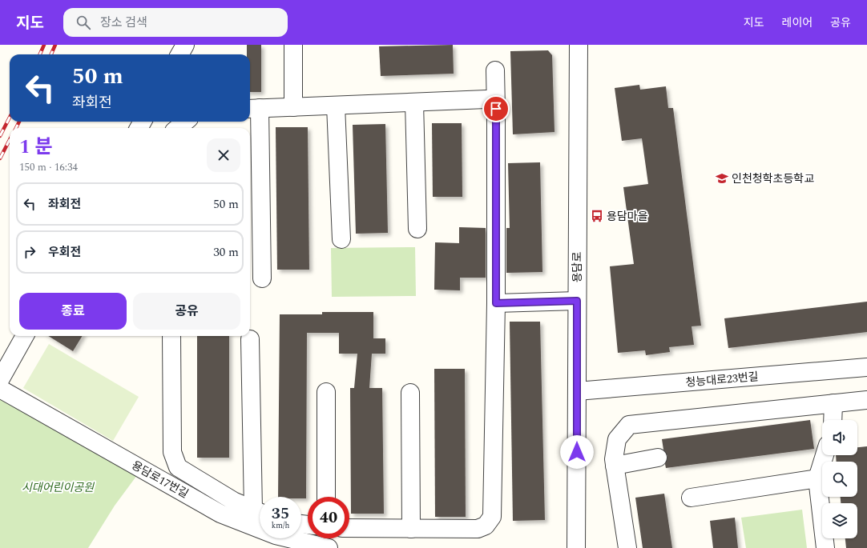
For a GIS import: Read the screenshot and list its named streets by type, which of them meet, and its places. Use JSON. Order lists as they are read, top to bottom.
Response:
{
  "streets": {
    "street": ["용담로", "청능대로23번길", "용담로17번길"]
  },
  "crossings": [
    ["용담로", "청능대로23번길"]
  ],
  "parks": ["시대어린이공원"],
  "places": {
    "school or university": ["인천청학초등학교"],
    "bus stop": ["용담마을"]
  },
  "page": {
    "header": "지도",
    "search": "장소 검색",
    "nav": ["지도", "레이어", "공유"],
    "turn": ["50 m", "좌회전"],
    "heading": ["1 분", "150 m · 16:34"],
    "list": [
      {
        "name": "좌회전",
        "value": "50 m"
      },
      {
        "name": "우회전",
        "value": "30 m"
      }
    ],
    "buttons": ["종료", "공유"],
    "speed": "35 km/h",
    "limit": "40"
  }
}
